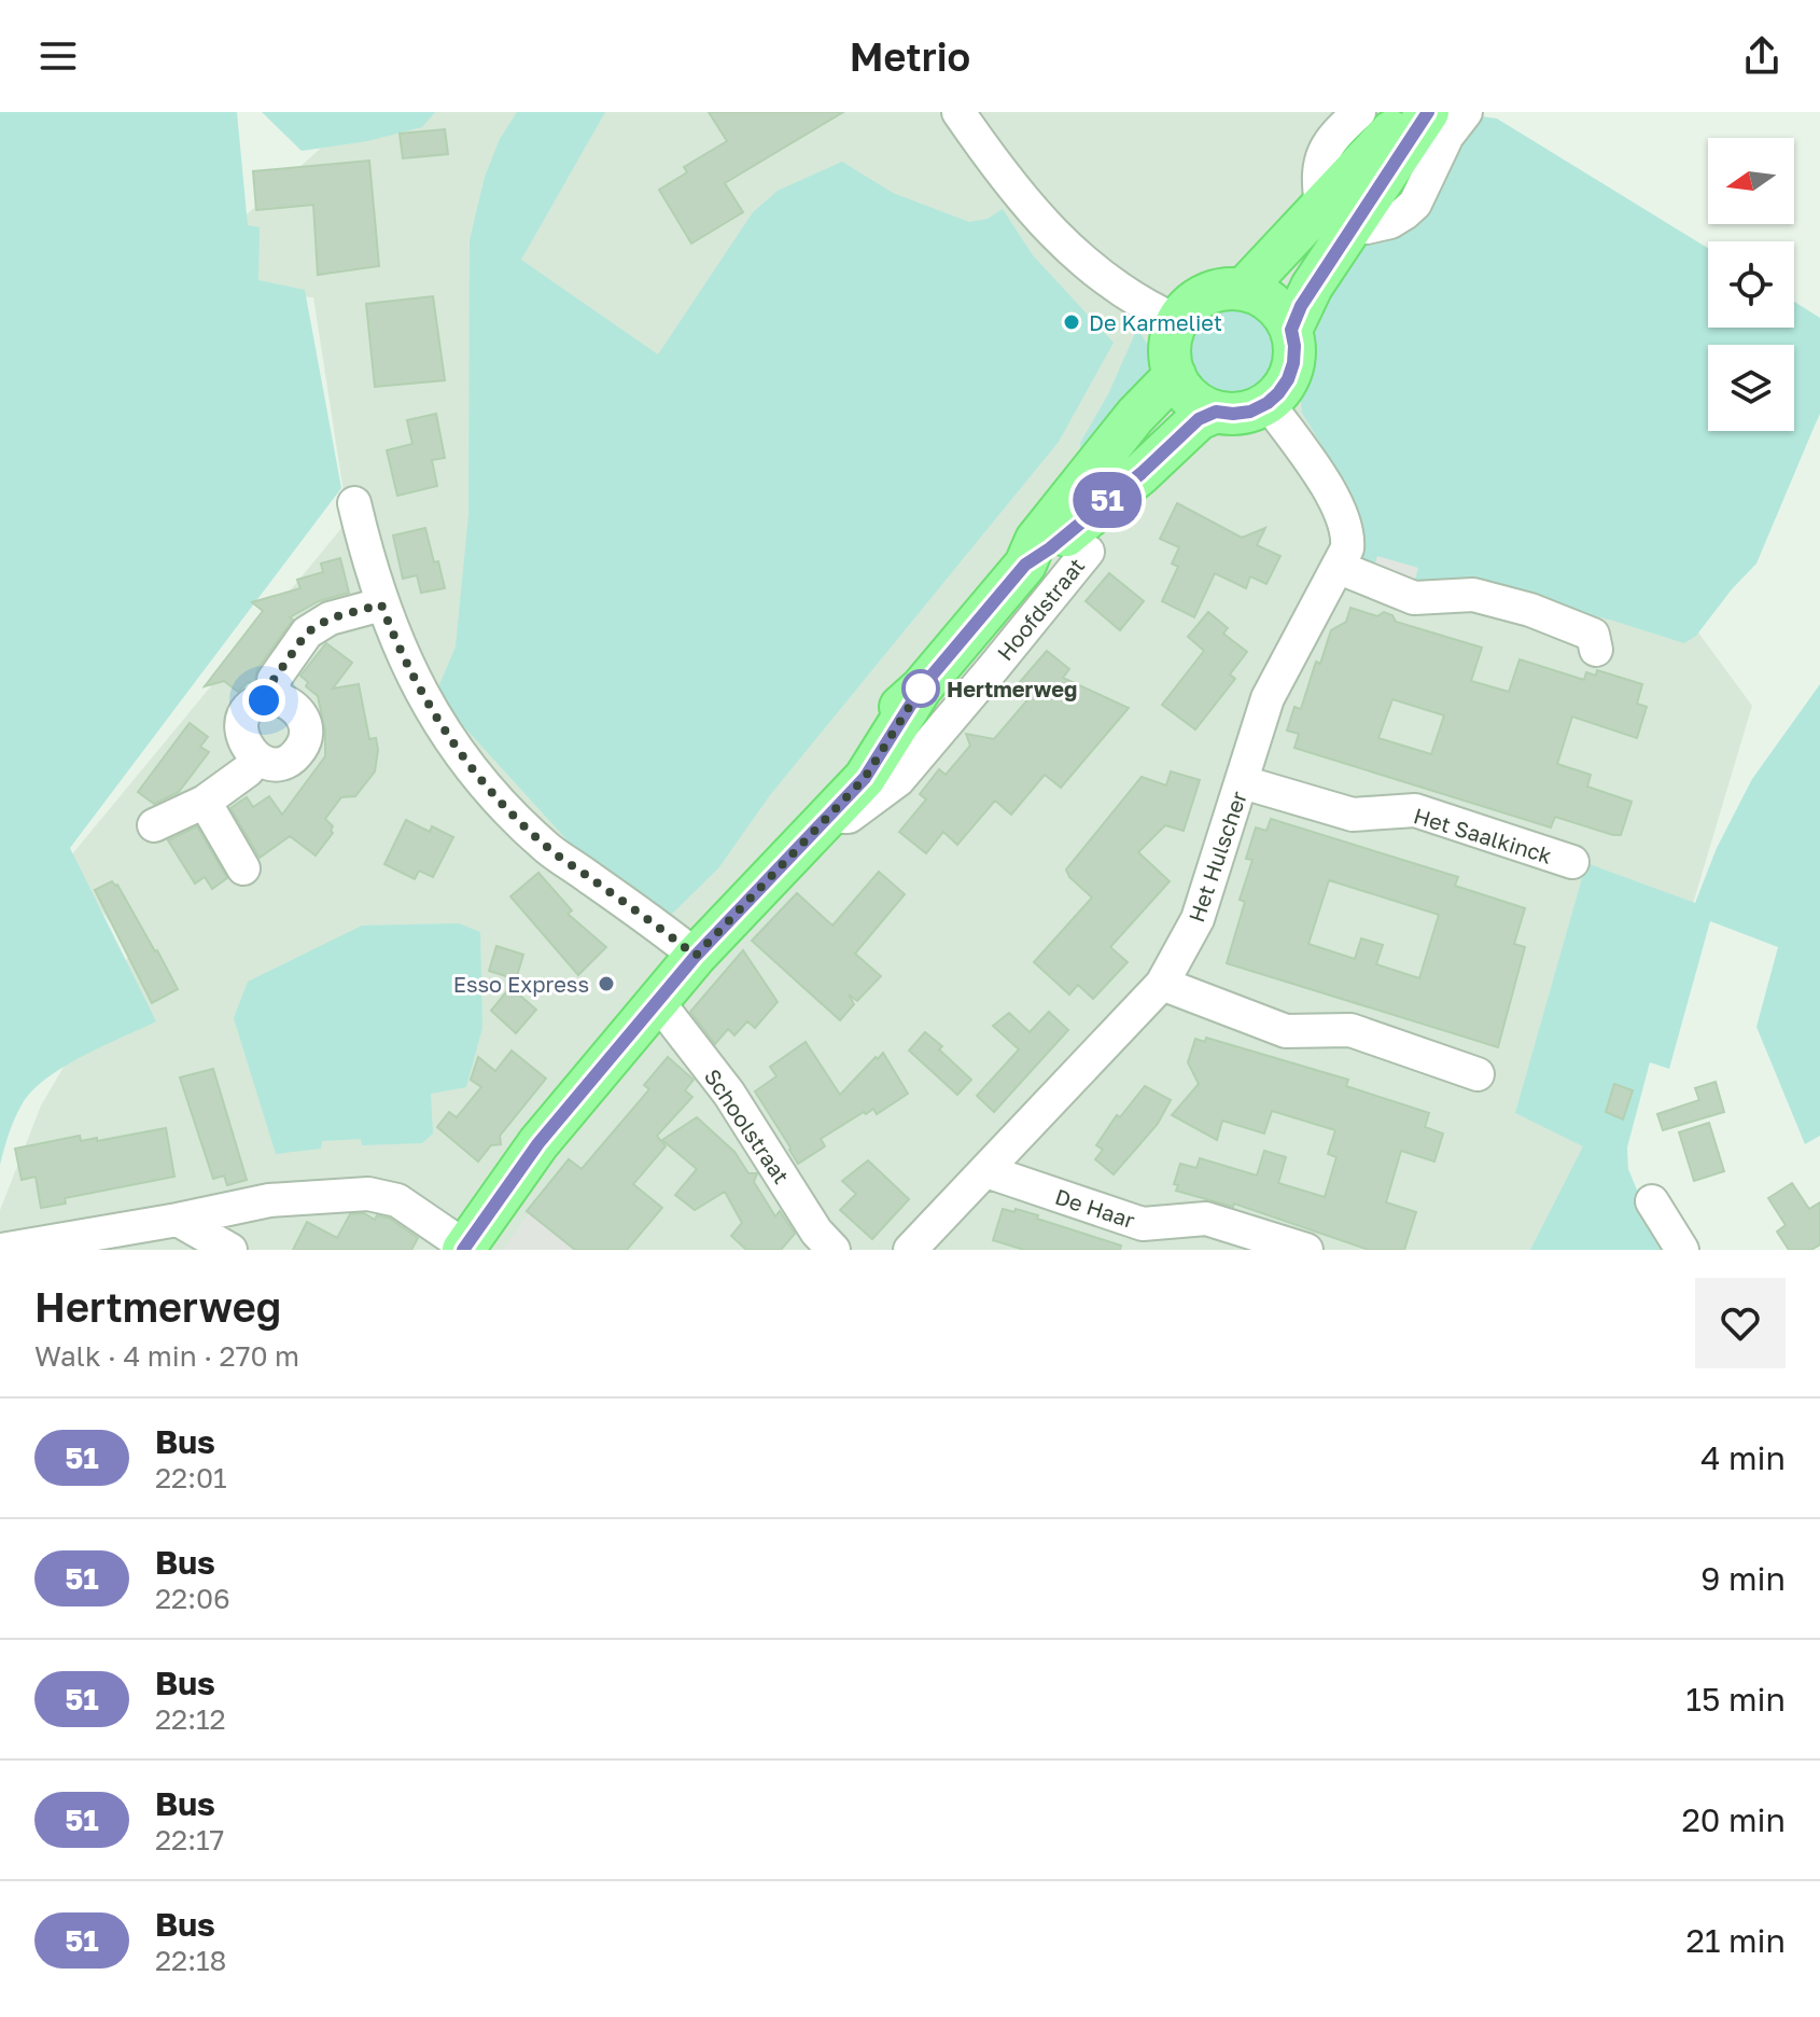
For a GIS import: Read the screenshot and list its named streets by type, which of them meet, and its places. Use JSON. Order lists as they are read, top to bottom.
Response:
{
  "streets": {
    "main road": ["Hoofdstraat"],
    "street": [
      "Het Saalkinck",
      "Het Hulscher",
      "Schoolstraat",
      "De Haar"
    ]
  },
  "crossings": [
    ["Hoofdstraat", "Het Hulscher"],
    ["Hoofdstraat", "Schoolstraat"],
    ["Het Saalkinck", "Het Hulscher"],
    ["Het Hulscher", "De Haar"]
  ],
  "places": ["De Karmeliet", "Hertmerweg", "Esso Express"],
  "lines": ["bus line 51"],
  "north": "left",
  "page": {
    "header": "Metrio",
    "on_map": "51",
    "heading": ["Hertmerweg", "Walk · 4 min · 270 m"],
    "list": [
      {
        "mark": "51",
        "name": "Bus",
        "note": "22:01",
        "value": "4 min"
      },
      {
        "mark": "51",
        "name": "Bus",
        "note": "22:06",
        "value": "9 min"
      },
      {
        "mark": "51",
        "name": "Bus",
        "note": "22:12",
        "value": "15 min"
      },
      {
        "mark": "51",
        "name": "Bus",
        "note": "22:17",
        "value": "20 min"
      },
      {
        "mark": "51",
        "name": "Bus",
        "note": "22:18",
        "value": "21 min"
      }
    ]
  }
}
